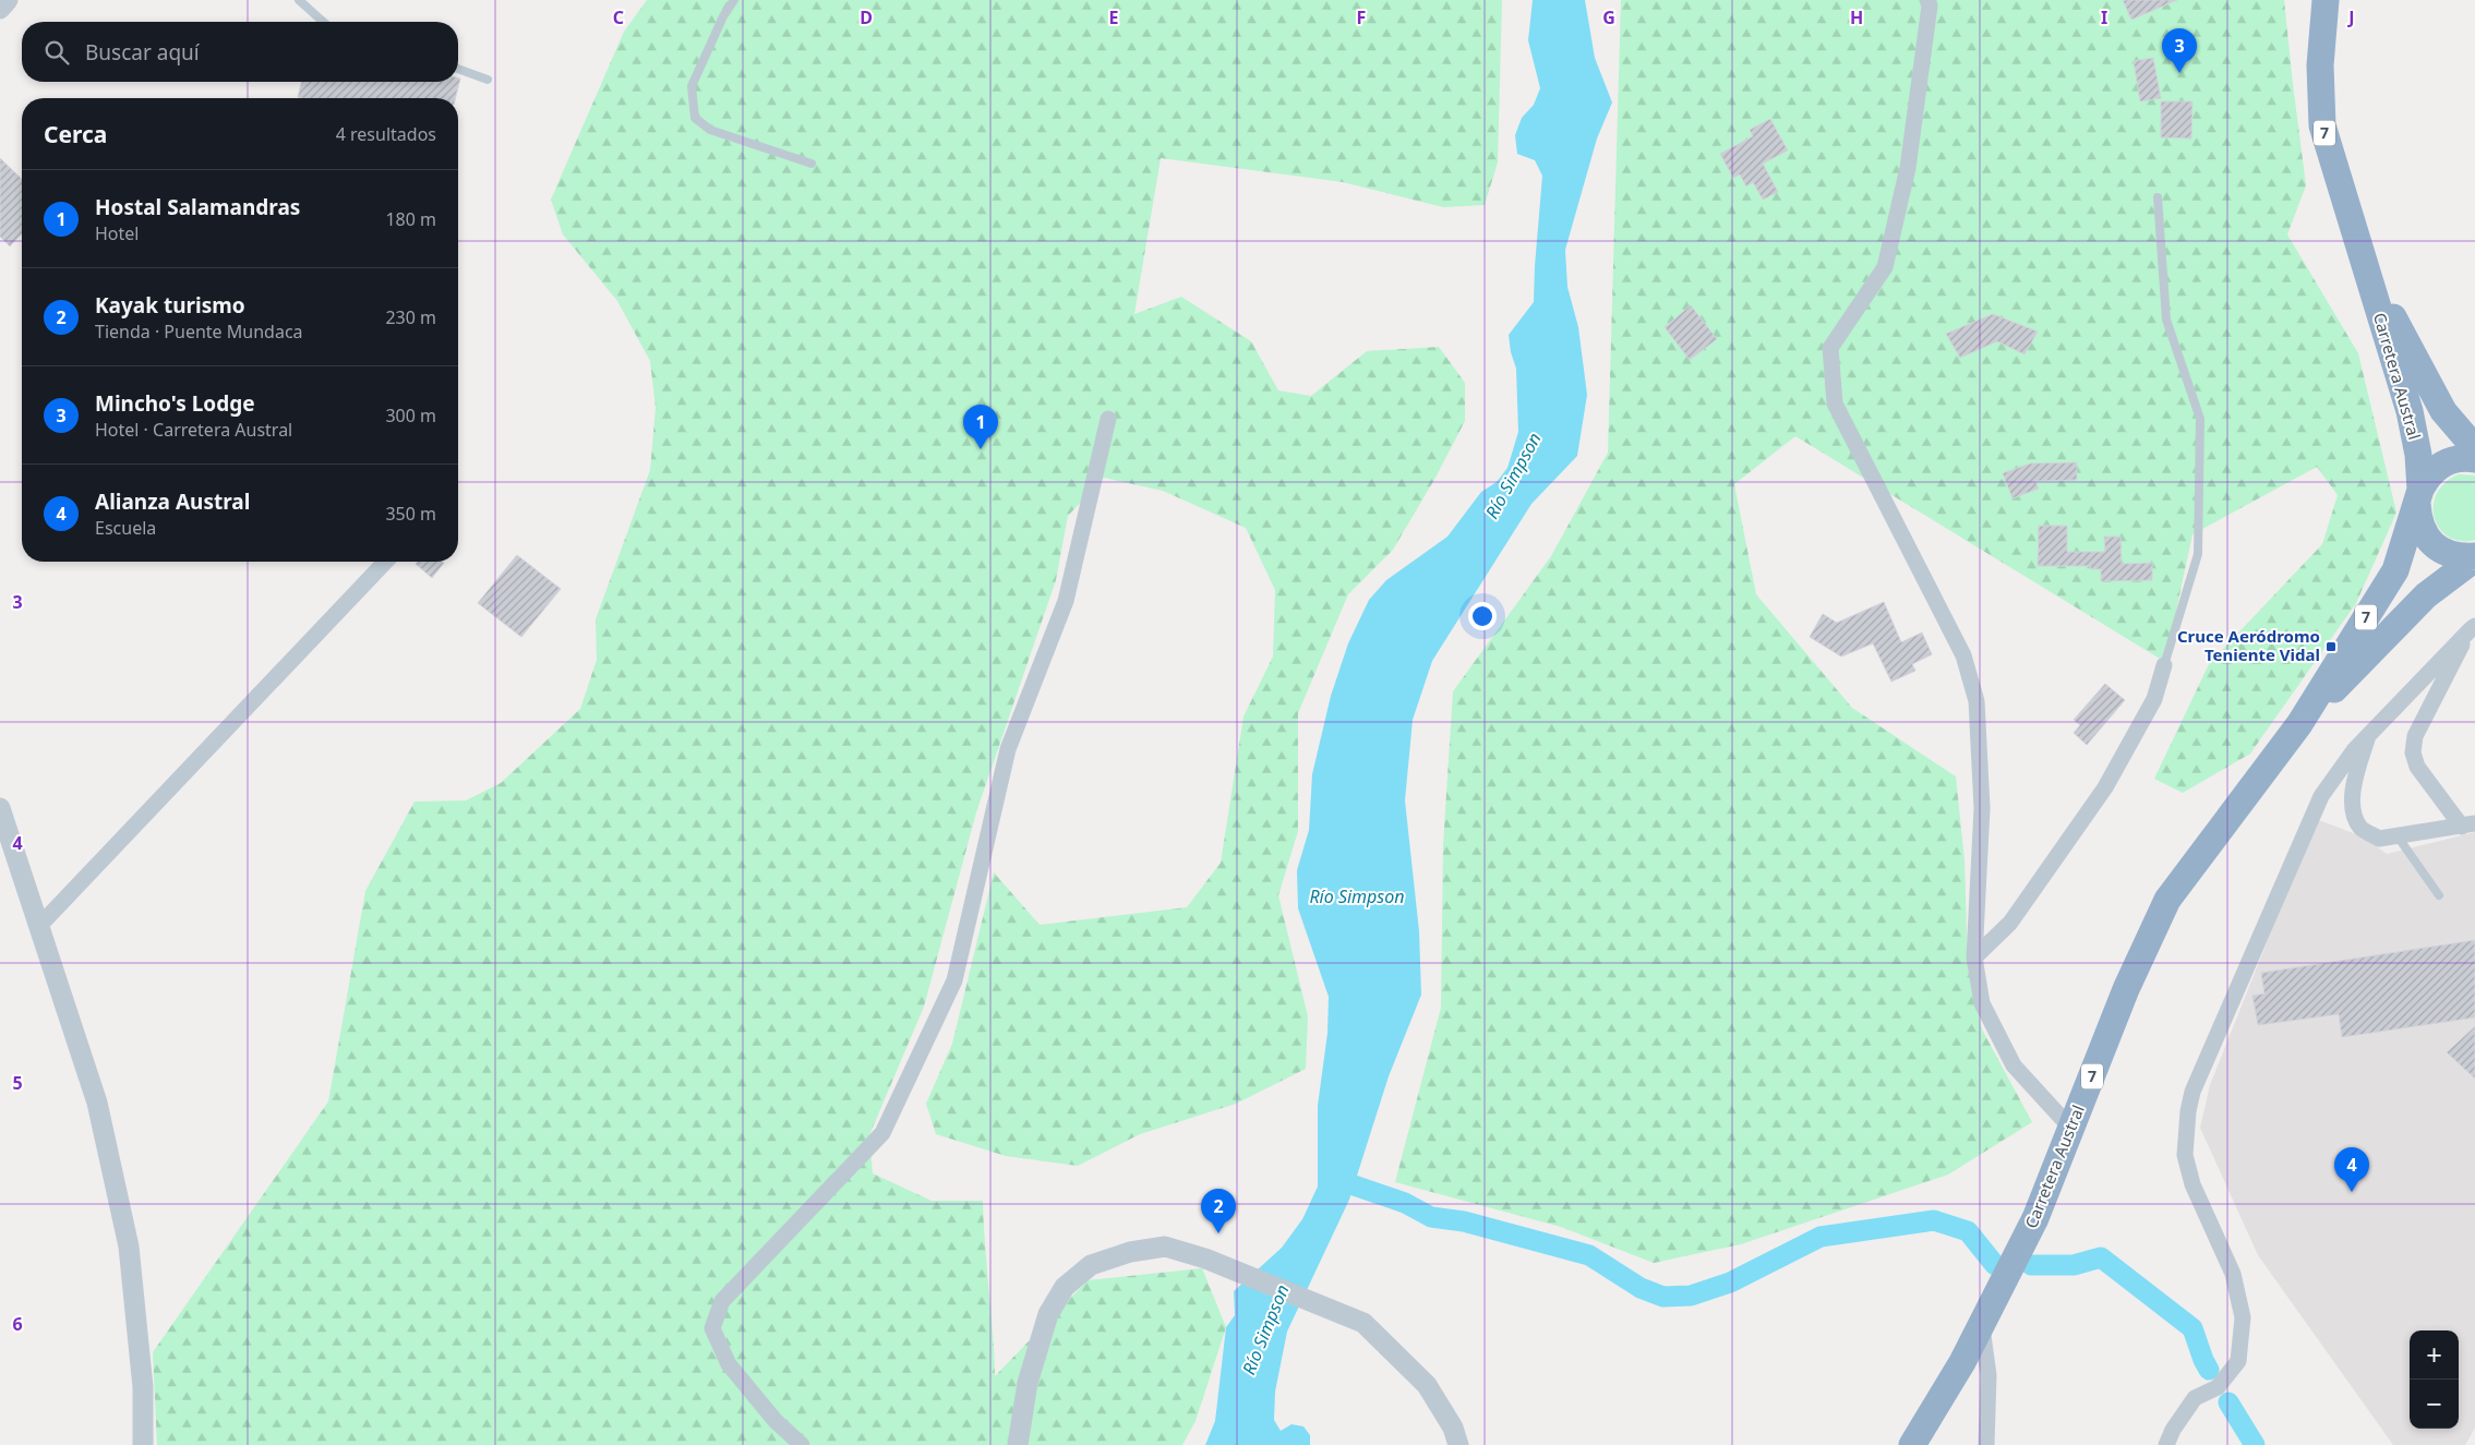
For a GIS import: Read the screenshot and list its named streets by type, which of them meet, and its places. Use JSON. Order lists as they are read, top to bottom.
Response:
{
  "streets": {
    "highway": ["7", "Carretera Austral"]
  },
  "water": ["Río Simpson"],
  "places": {
    "transit": ["Cruce Aeródromo Teniente Vidal"]
  },
  "page": {
    "search": "Buscar aquí",
    "pins": [
      "3",
      "1",
      "4",
      "2"
    ],
    "heading": ["Cerca", "4 resultados"],
    "list": [
      {
        "mark": "1",
        "name": "Hostal Salamandras",
        "note": "Hotel",
        "value": "180 m"
      },
      {
        "mark": "2",
        "name": "Kayak turismo",
        "note": "Tienda · Puente Mundaca",
        "value": "230 m"
      },
      {
        "mark": "3",
        "name": "Mincho's Lodge",
        "note": "Hotel · Carretera Austral",
        "value": "300 m"
      },
      {
        "mark": "4",
        "name": "Alianza Austral",
        "note": "Escuela",
        "value": "350 m"
      }
    ],
    "map_buttons": ["+", "−"]
  },
  "grid": {
    "columns": [
      "C",
      "D",
      "E",
      "F",
      "G",
      "H",
      "I",
      "J"
    ],
    "rows": [
      "3",
      "4",
      "5",
      "6"
    ]
  }
}
